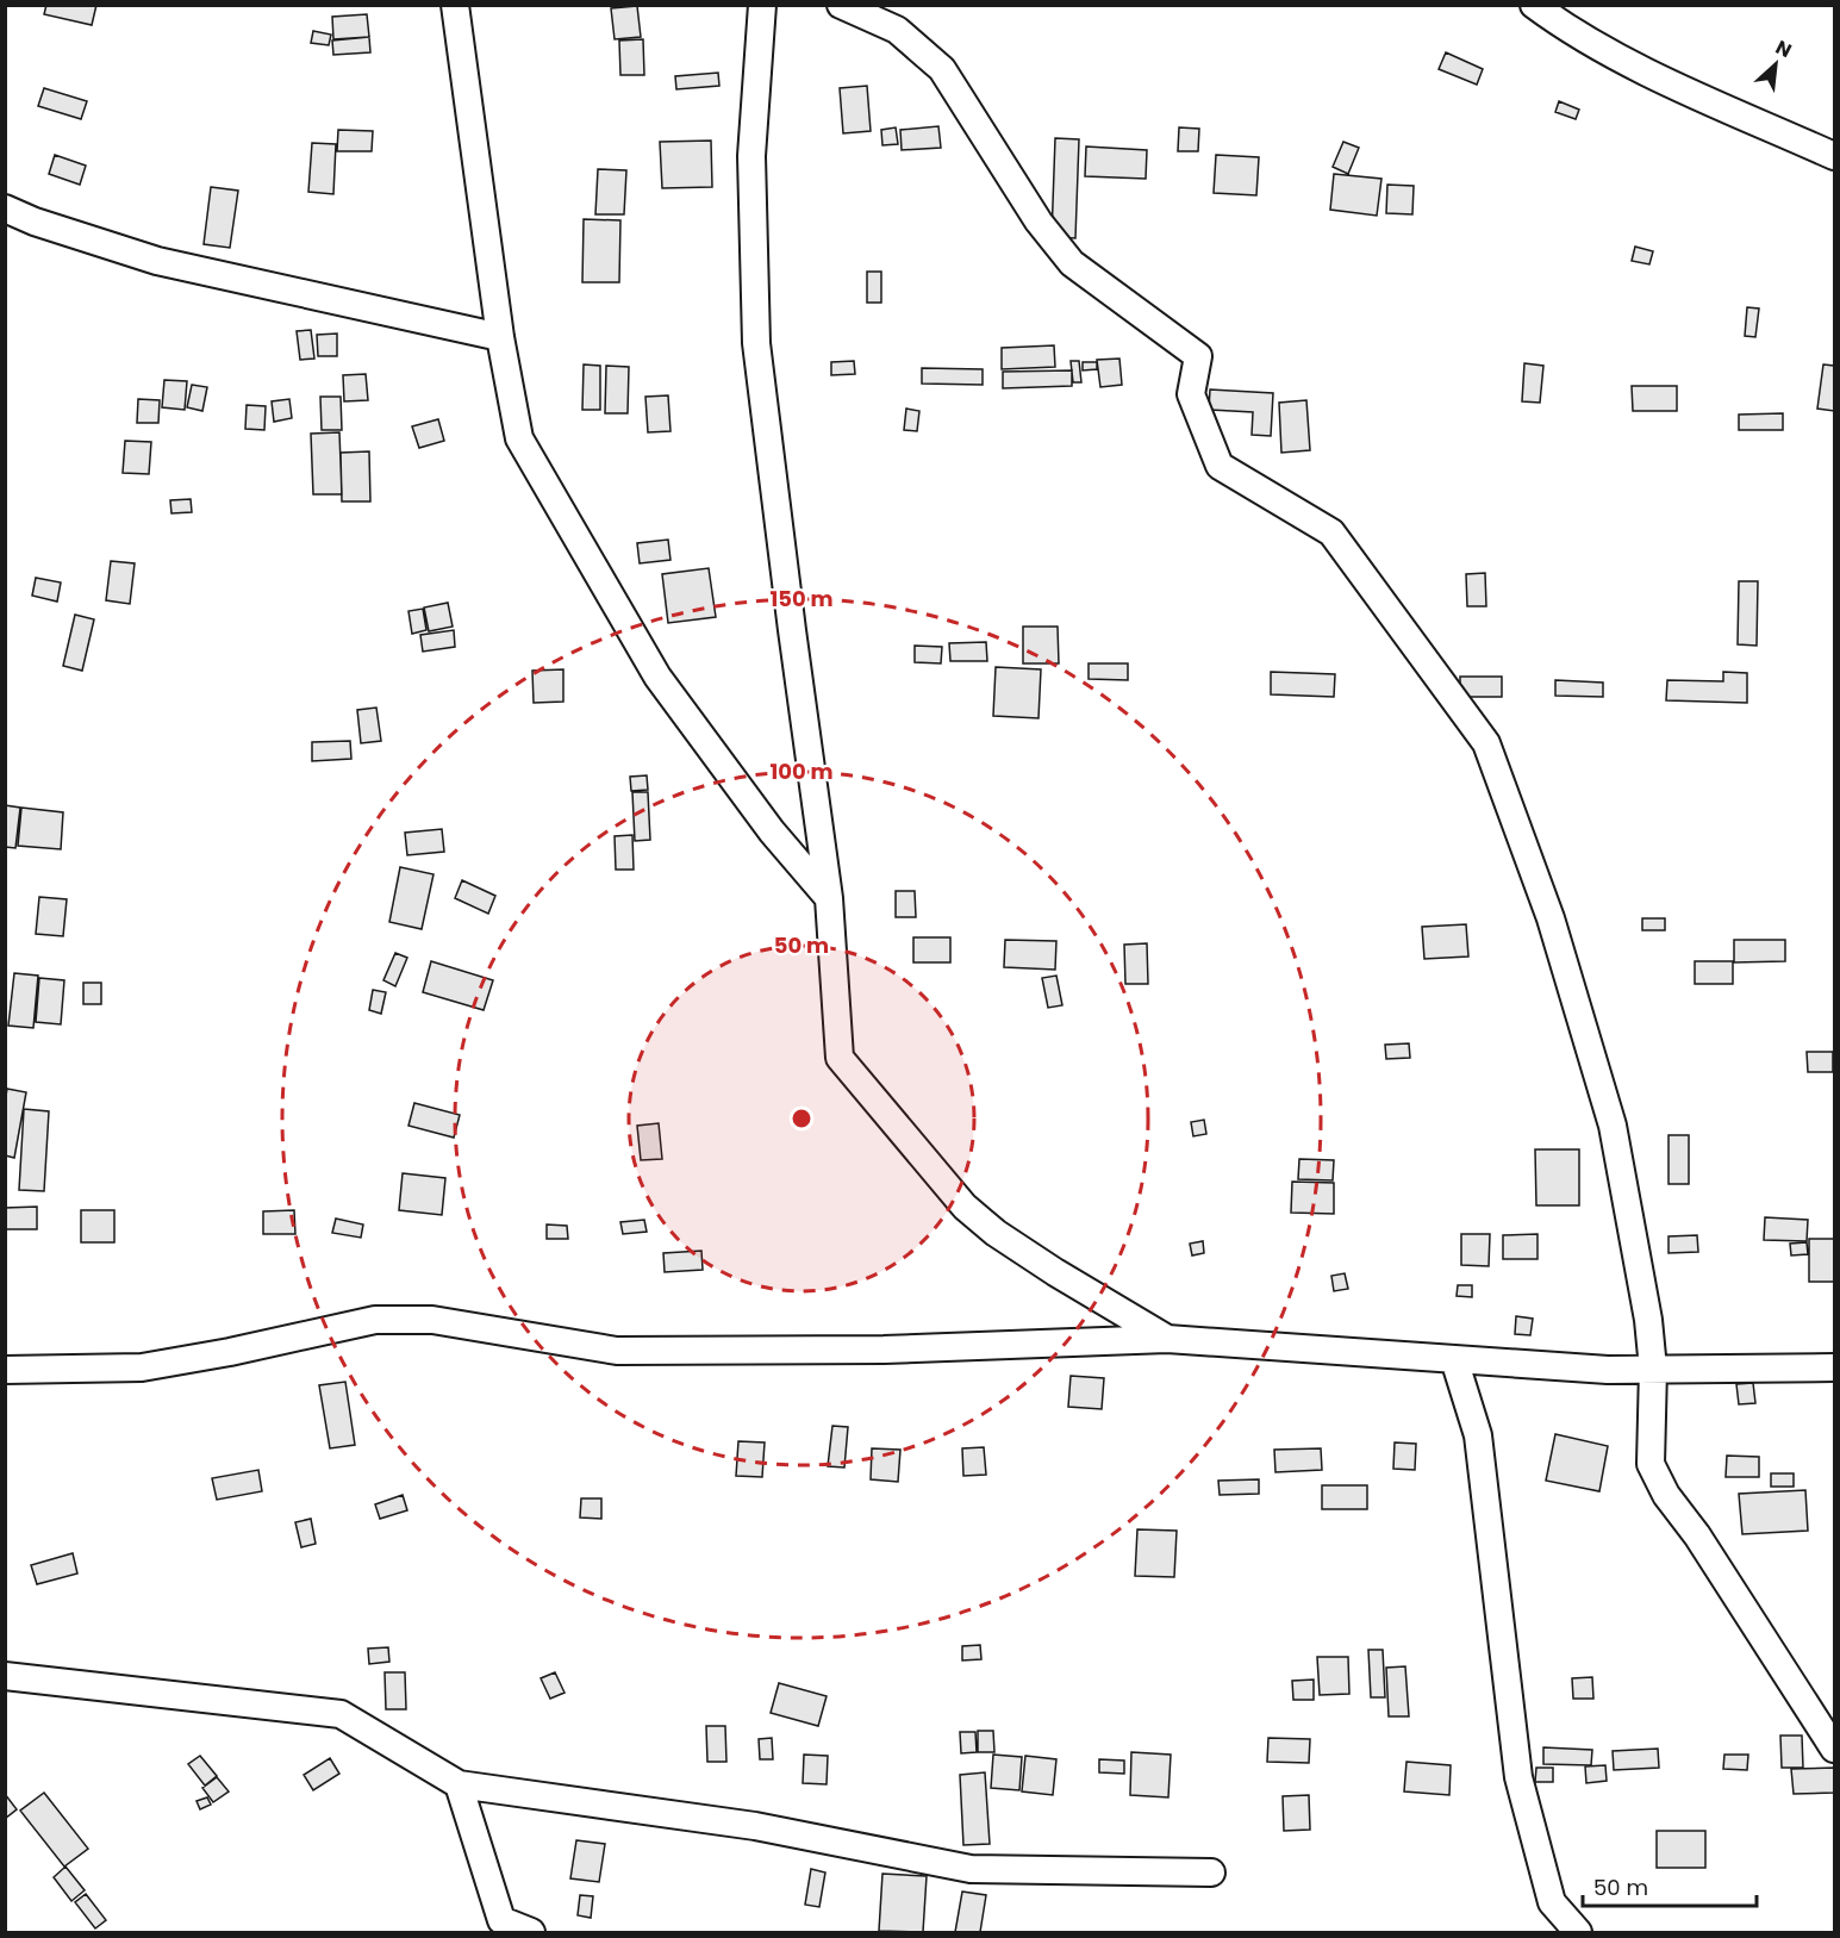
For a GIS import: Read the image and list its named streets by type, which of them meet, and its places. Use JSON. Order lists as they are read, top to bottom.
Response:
{
  "scale_bar": "50 m",
  "north": "top right",
  "rings": ["150 m", "100 m", "50 m"]
}
